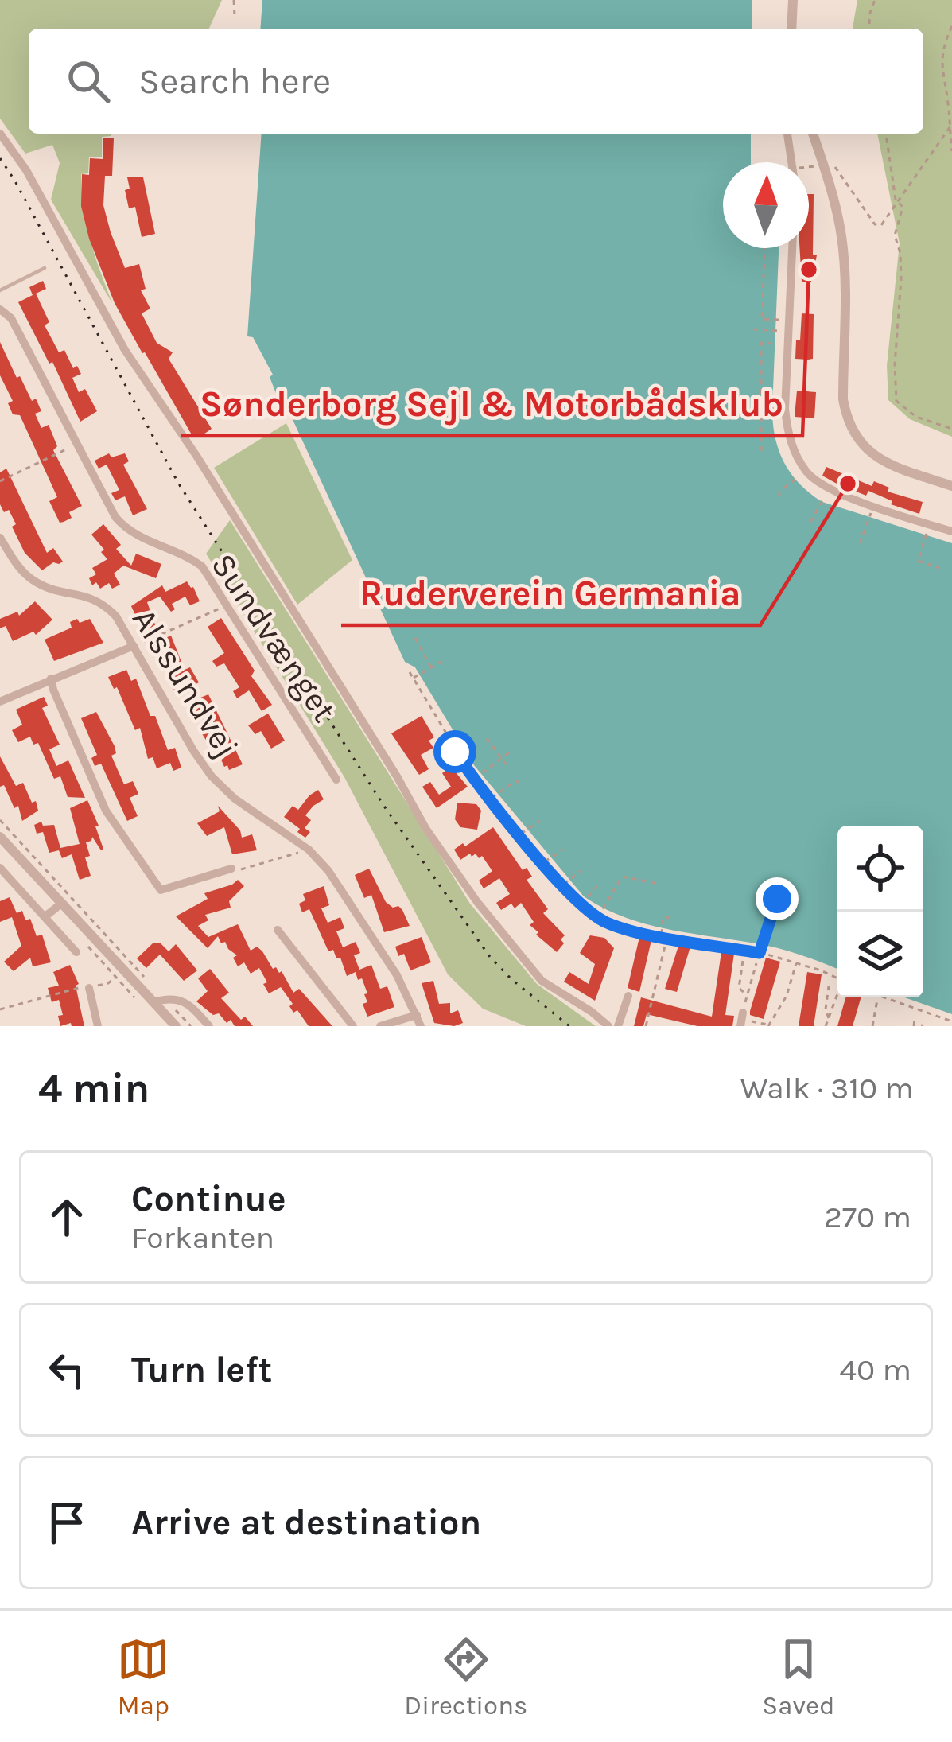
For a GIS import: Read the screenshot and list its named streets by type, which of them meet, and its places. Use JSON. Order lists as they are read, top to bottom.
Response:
{
  "streets": {
    "street": ["Sundvænget", "Alssundvej"]
  },
  "places": ["Sønderborg Sejl & Motorbådsklub", "Ruderverein Germania"],
  "north": "top",
  "page": {
    "search": "Search here",
    "heading": ["4 min", "Walk · 310 m"],
    "list": [
      ["Continue", "Forkanten", "270 m"],
      ["Turn left", "40 m"],
      "Arrive at destination"
    ],
    "nav": ["Map", "Directions", "Saved"]
  }
}
